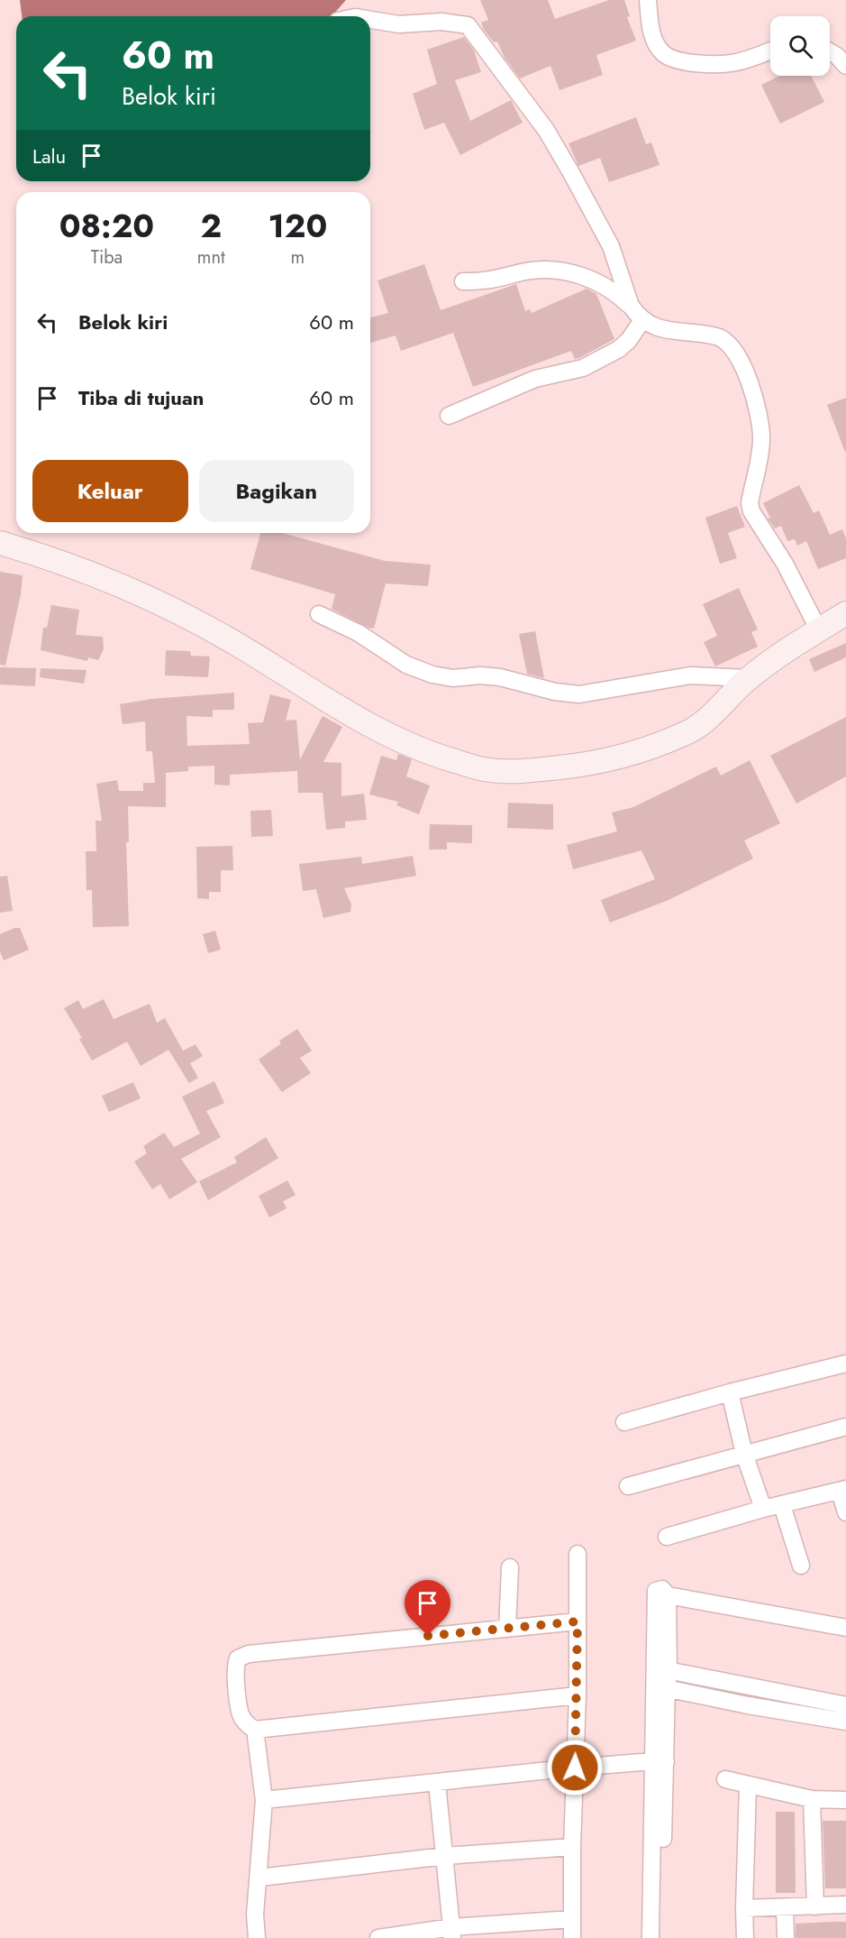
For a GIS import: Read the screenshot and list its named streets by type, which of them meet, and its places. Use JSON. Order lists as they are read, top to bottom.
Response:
{
  "page": {
    "turn": ["60 m", "Belok kiri"],
    "then": "Lalu",
    "eta": [
      "08:20",
      "Tiba",
      "2",
      "mnt",
      "120",
      "m"
    ],
    "list": [
      {
        "name": "Belok kiri",
        "value": "60 m"
      },
      {
        "name": "Tiba di tujuan",
        "value": "60 m"
      }
    ],
    "buttons": ["Keluar", "Bagikan"]
  }
}
